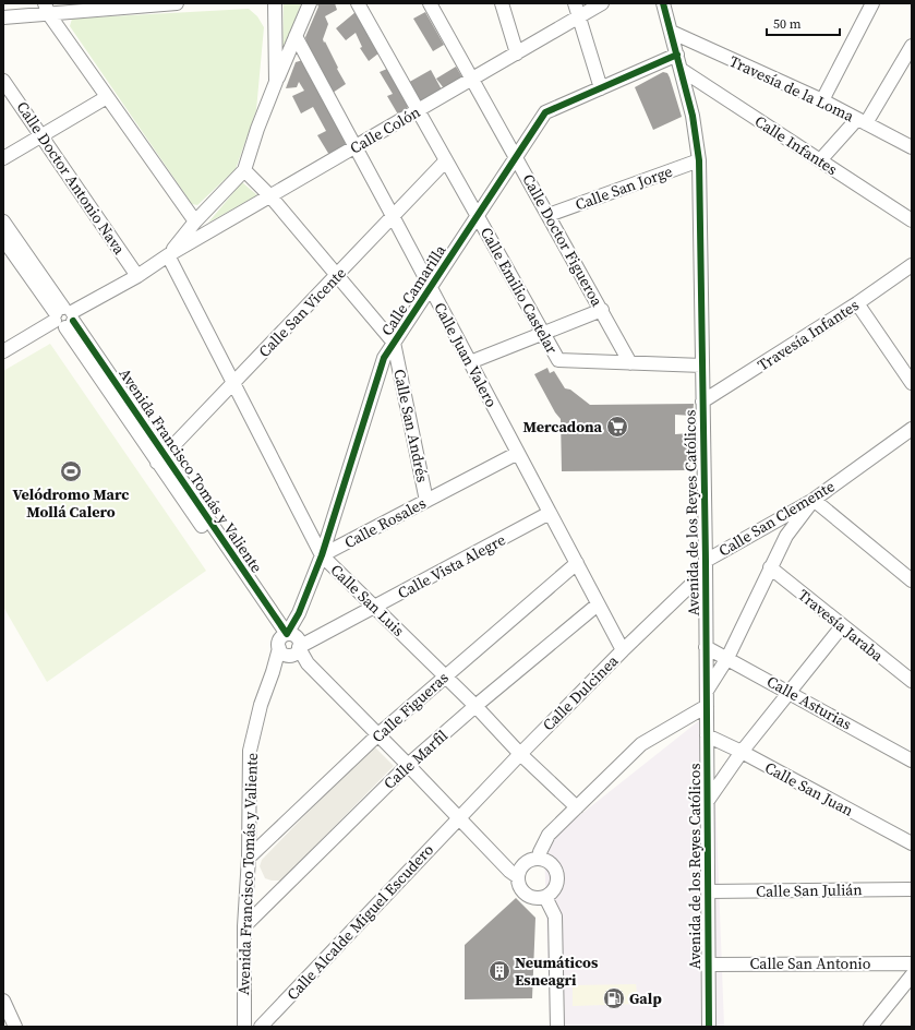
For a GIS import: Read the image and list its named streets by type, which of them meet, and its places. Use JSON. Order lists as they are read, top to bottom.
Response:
{
  "streets": {
    "street": [
      "Travesía de la Loma",
      "Calle Colón",
      "Calle Infantes",
      "Calle Doctor Antonio Nava",
      "Calle San Jorge",
      "Calle Doctor Figueroa",
      "Calle Camarilla",
      "Calle Emilio Castelar",
      "Calle San Vicente",
      "Travesía Infantes",
      "Calle Juan Valero",
      "Calle San Andrés",
      "Avenida Francisco Tomás y Valiente",
      "Avenida de los Reyes Católicos",
      "Calle San Clemente",
      "Calle Rosales",
      "Calle Vista Alegre",
      "Calle San Luis",
      "Travesía Jaraba",
      "Calle Dulcinea",
      "Calle Asturias",
      "Calle Figueras",
      "Calle Marfil",
      "Calle San Juan",
      "Calle San Julián",
      "Calle Alcalde Miguel Escudero",
      "Calle San Antonio"
    ]
  },
  "crossings": [
    ["Travesía de la Loma", "Avenida de los Reyes Católicos"],
    ["Calle Colón", "Calle Doctor Antonio Nava"],
    ["Calle Colón", "Calle Doctor Figueroa"],
    ["Calle Colón", "Calle Emilio Castelar"],
    ["Calle Colón", "Calle Juan Valero"],
    ["Calle Colón", "Calle San Andrés"],
    ["Calle Colón", "Avenida Francisco Tomás y Valiente"],
    ["Calle Colón", "Calle San Luis"],
    ["Calle Infantes", "Avenida de los Reyes Católicos"],
    ["Calle San Jorge", "Calle Doctor Figueroa"],
    ["Calle San Jorge", "Avenida de los Reyes Católicos"],
    ["Calle Doctor Figueroa", "Calle Camarilla"],
    ["Calle Doctor Figueroa", "Calle Emilio Castelar"],
    ["Calle Camarilla", "Calle Emilio Castelar"],
    ["Calle Camarilla", "Calle Juan Valero"],
    ["Calle Camarilla", "Calle San Andrés"],
    ["Calle Camarilla", "Avenida Francisco Tomás y Valiente"],
    ["Calle Camarilla", "Avenida de los Reyes Católicos"],
    ["Calle Camarilla", "Calle Rosales"],
    ["Calle Camarilla", "Calle Vista Alegre"],
    ["Calle Camarilla", "Calle San Luis"],
    ["Calle Emilio Castelar", "Calle San Vicente"],
    ["Calle Emilio Castelar", "Avenida de los Reyes Católicos"],
    ["Calle San Vicente", "Calle Juan Valero"],
    ["Calle San Vicente", "Calle San Andrés"],
    ["Calle San Vicente", "Avenida Francisco Tomás y Valiente"],
    ["Calle San Vicente", "Calle San Luis"],
    ["Travesía Infantes", "Avenida de los Reyes Católicos"],
    ["Calle Juan Valero", "Calle Rosales"],
    ["Calle Juan Valero", "Calle Vista Alegre"],
    ["Calle Juan Valero", "Calle Dulcinea"],
    ["Calle Juan Valero", "Calle Figueras"],
    ["Calle Juan Valero", "Calle Marfil"],
    ["Calle San Andrés", "Calle Rosales"],
    ["Avenida Francisco Tomás y Valiente", "Calle Vista Alegre"],
    ["Avenida Francisco Tomás y Valiente", "Calle Figueras"],
    ["Avenida Francisco Tomás y Valiente", "Calle Marfil"],
    ["Avenida de los Reyes Católicos", "Calle San Clemente"],
    ["Avenida de los Reyes Católicos", "Calle Dulcinea"],
    ["Avenida de los Reyes Católicos", "Calle Asturias"],
    ["Avenida de los Reyes Católicos", "Calle San Juan"],
    ["Avenida de los Reyes Católicos", "Calle San Julián"],
    ["Avenida de los Reyes Católicos", "Calle San Antonio"],
    ["Calle San Clemente", "Calle Dulcinea"],
    ["Calle Rosales", "Calle San Luis"],
    ["Calle Vista Alegre", "Calle San Luis"],
    ["Calle San Luis", "Calle Dulcinea"],
    ["Calle San Luis", "Calle Figueras"],
    ["Calle San Luis", "Calle Marfil"],
    ["Calle Dulcinea", "Calle Alcalde Miguel Escudero"]
  ],
  "places": {
    "supermarket": ["Mercadona"],
    "sports": ["Velódromo Marc Mollá Calero"],
    "building": ["Neumáticos Esneagri"],
    "fuel station": ["Galp"]
  },
  "scale_bar": "50 m"
}
